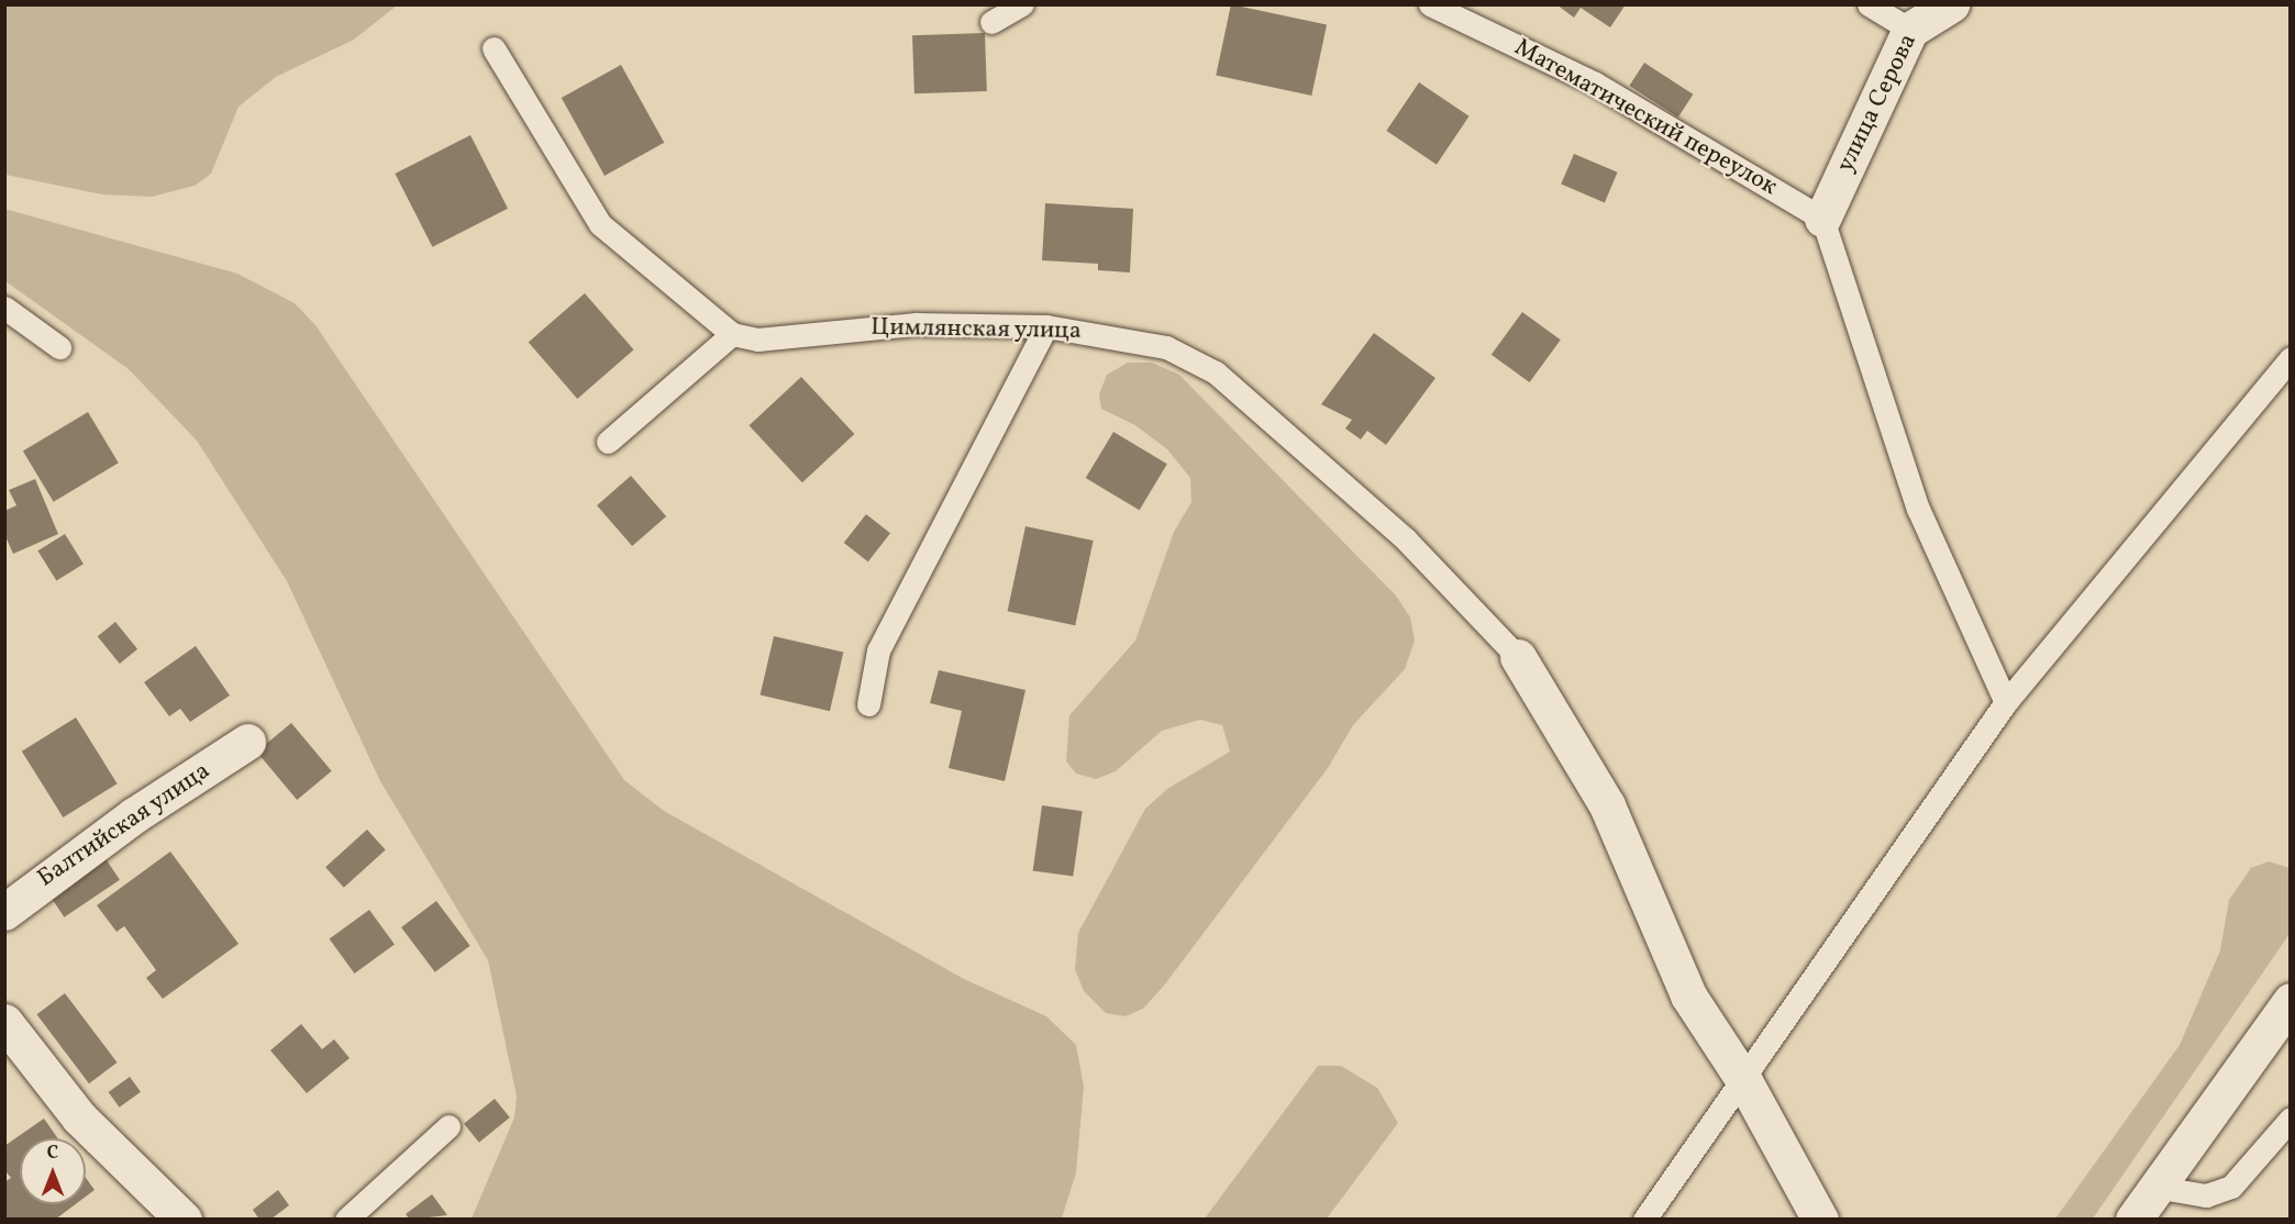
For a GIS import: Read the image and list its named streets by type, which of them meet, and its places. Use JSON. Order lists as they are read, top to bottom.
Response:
{
  "streets": {
    "street": ["улица Серова", "Балтийская улица"],
    "lane": ["Математический переулок", "Цимлянская улица"]
  },
  "crossings": [
    ["улица Серова", "Математический переулок"]
  ],
  "north": "top"
}
